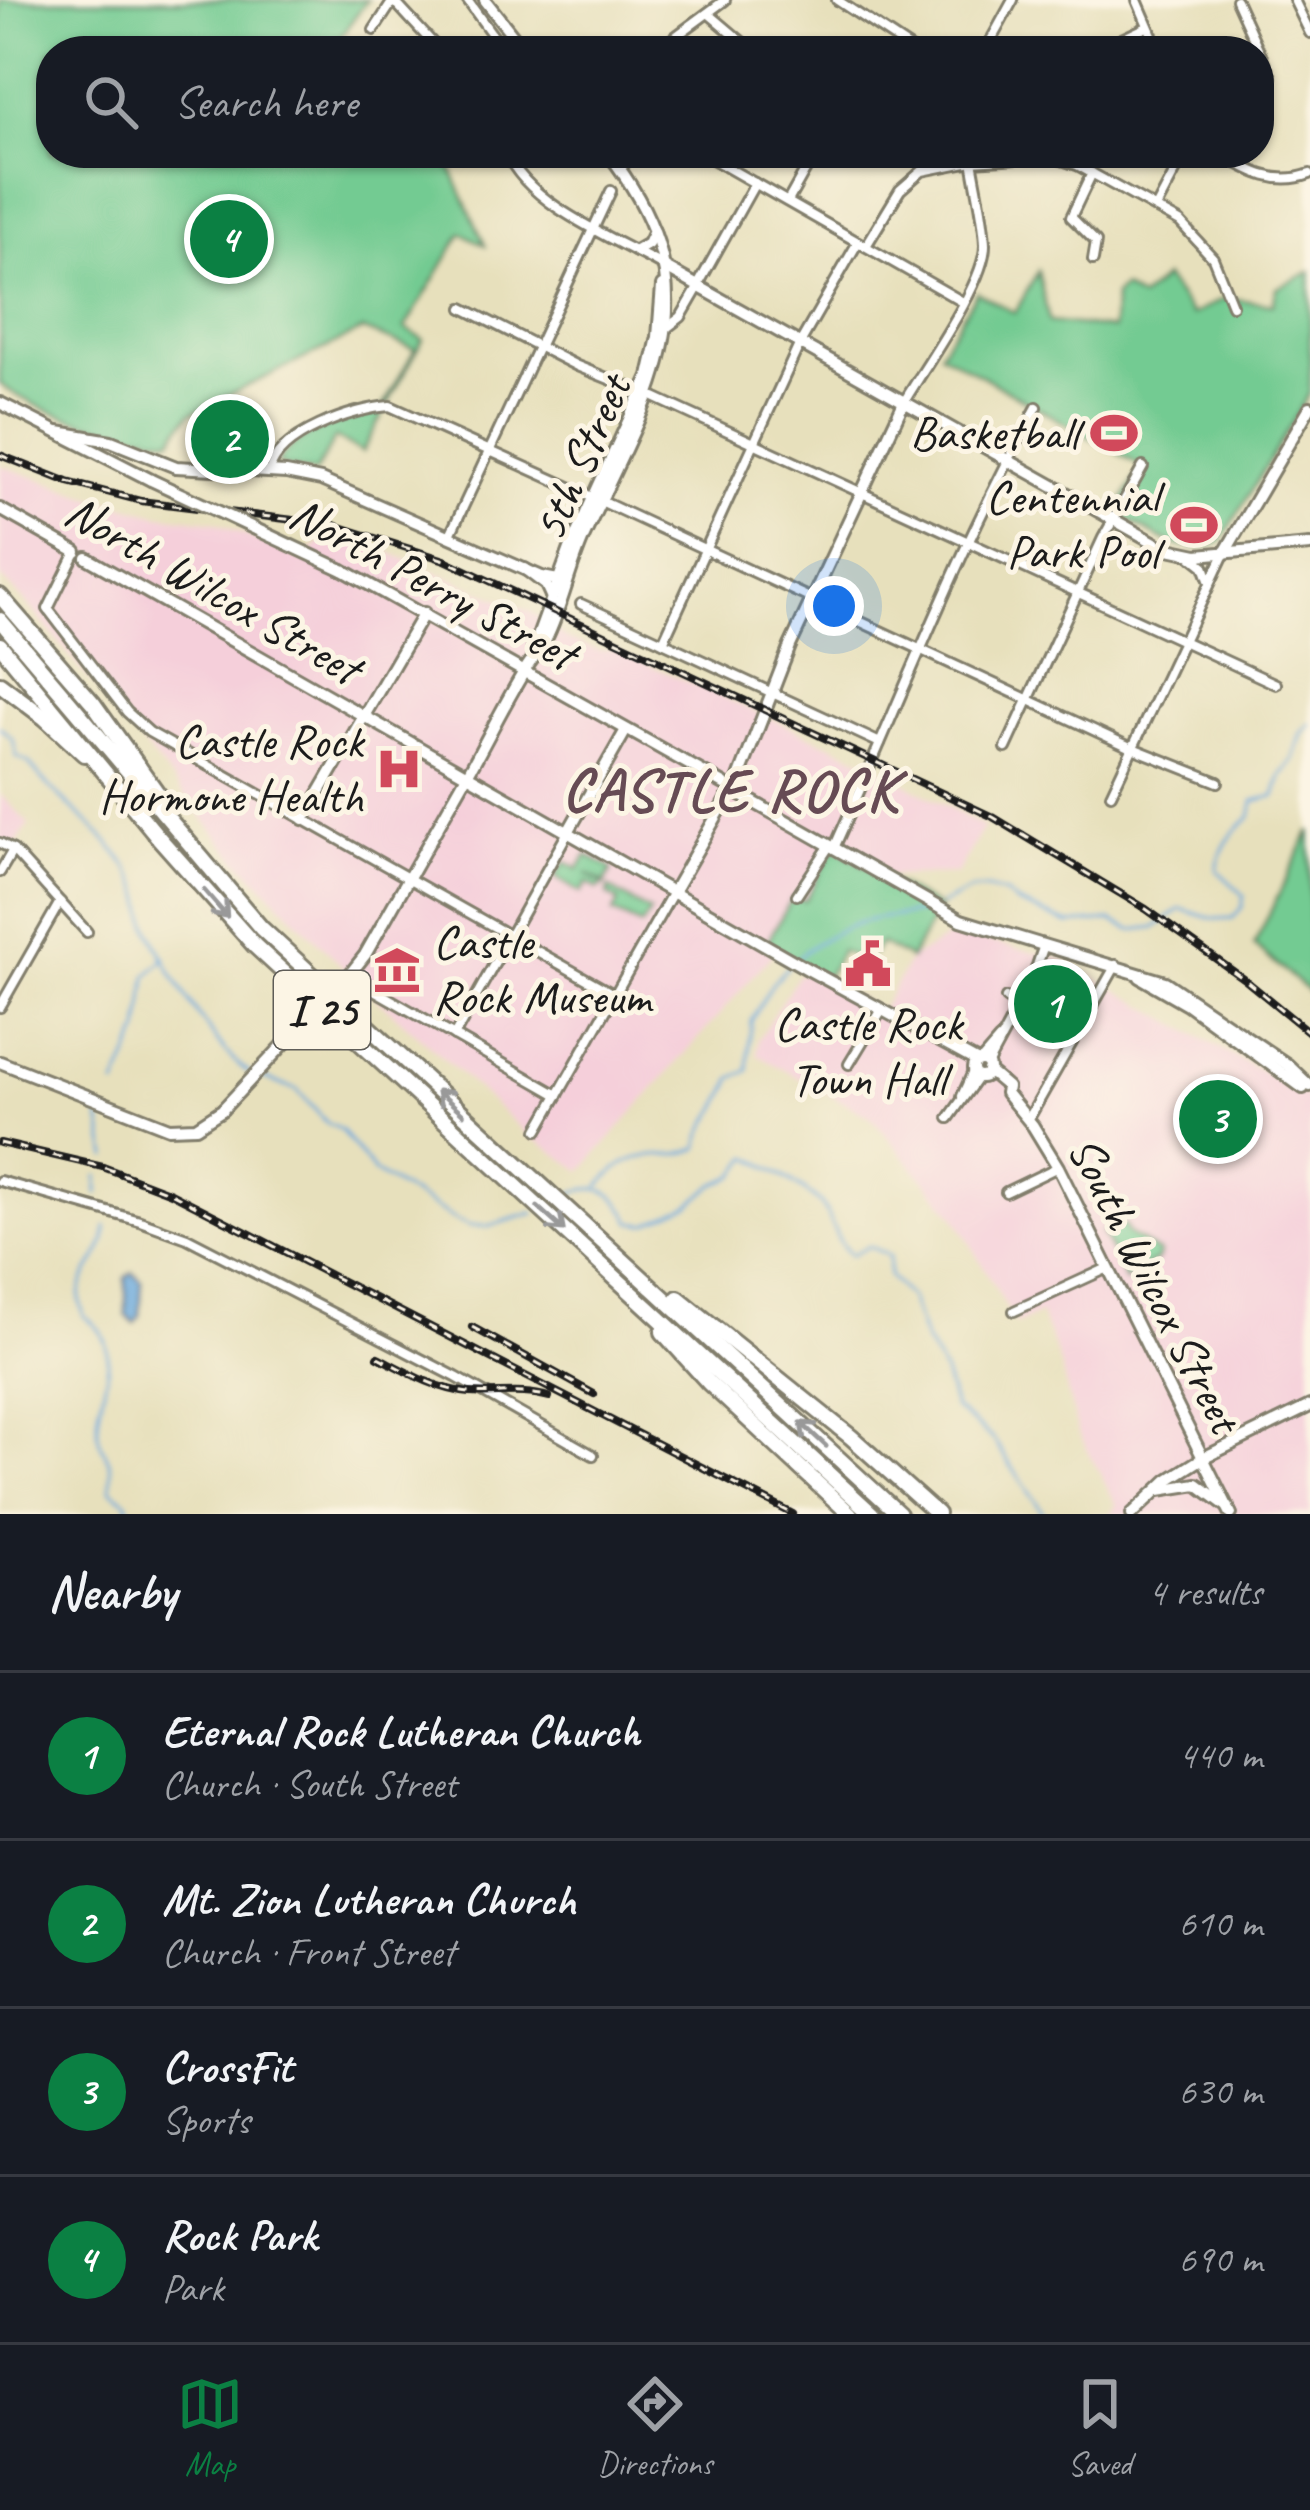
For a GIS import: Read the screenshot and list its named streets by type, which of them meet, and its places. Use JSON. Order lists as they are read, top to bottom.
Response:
{
  "streets": {
    "highway": ["I 25"],
    "street": [
      "5th Street",
      "North Perry Street",
      "North Wilcox Street",
      "South Wilcox Street"
    ]
  },
  "crossings": [
    ["5th Street", "North Perry Street"],
    ["5th Street", "North Wilcox Street"],
    ["North Wilcox Street", "South Wilcox Street"]
  ],
  "districts": ["CASTLE ROCK"],
  "places": {
    "sports": ["Basketball", "Centennial Park Pool"],
    "hospital": ["Castle Rock Hormone Health"],
    "public building": ["Castle Rock Town Hall"],
    "museum": ["Castle Rock Museum"]
  },
  "page": {
    "search": "Search here",
    "pins": [
      "4",
      "2",
      "1",
      "3"
    ],
    "heading": ["Nearby", "4 results"],
    "list": [
      {
        "mark": "1",
        "name": "Eternal Rock Lutheran Church",
        "note": "Church · South Street",
        "value": "440 m"
      },
      {
        "mark": "2",
        "name": "Mt. Zion Lutheran Church",
        "note": "Church · Front Street",
        "value": "610 m"
      },
      {
        "mark": "3",
        "name": "CrossFit",
        "note": "Sports",
        "value": "630 m"
      },
      {
        "mark": "4",
        "name": "Rock Park",
        "note": "Park",
        "value": "690 m"
      }
    ],
    "nav": ["Map", "Directions", "Saved"]
  }
}
